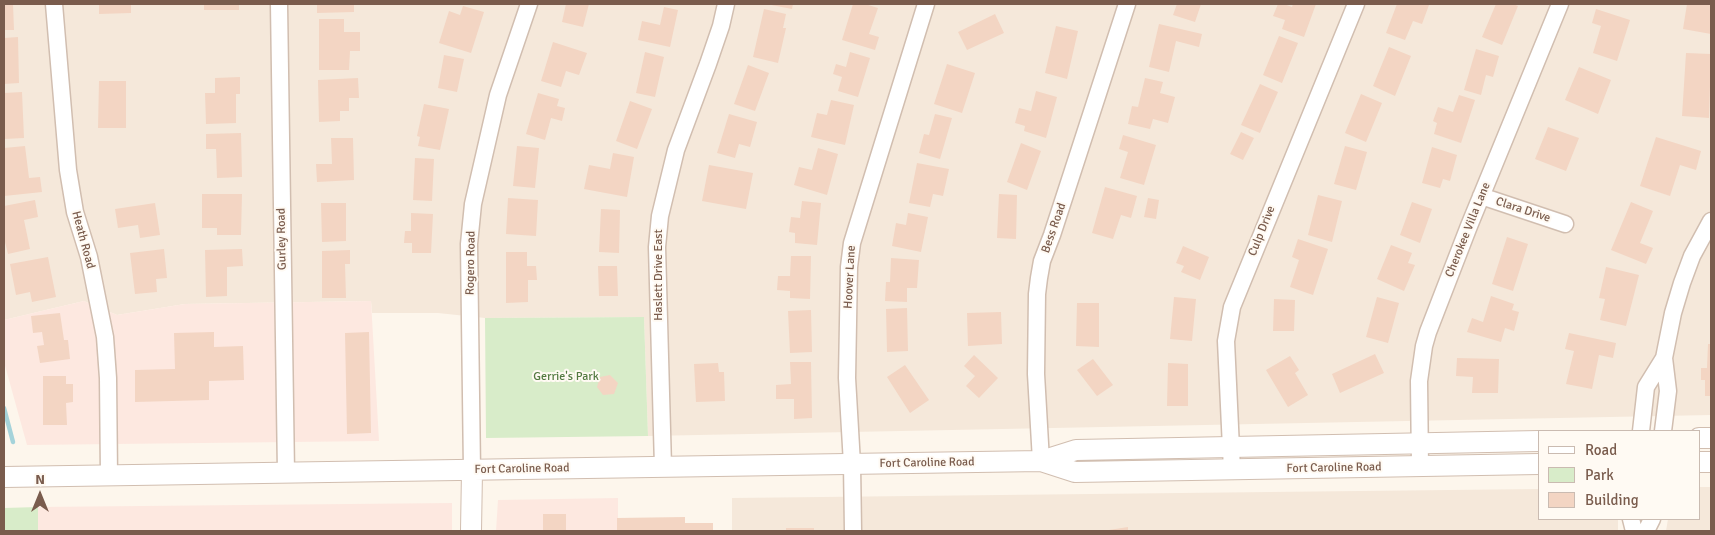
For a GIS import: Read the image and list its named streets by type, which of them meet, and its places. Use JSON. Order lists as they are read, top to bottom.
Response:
{
  "streets": {
    "street": [
      "Clara Drive",
      "Bess Road",
      "Cherokee Villa Lane",
      "Culp Drive",
      "Gurley Road",
      "Heath Road",
      "Rogero Road",
      "Haslett Drive East",
      "Hoover Lane",
      "Fort Caroline Road"
    ]
  },
  "crossings": [
    ["Clara Drive", "Cherokee Villa Lane"],
    ["Bess Road", "Fort Caroline Road"],
    ["Cherokee Villa Lane", "Fort Caroline Road"],
    ["Culp Drive", "Fort Caroline Road"],
    ["Gurley Road", "Fort Caroline Road"],
    ["Heath Road", "Fort Caroline Road"],
    ["Rogero Road", "Fort Caroline Road"],
    ["Haslett Drive East", "Fort Caroline Road"],
    ["Hoover Lane", "Fort Caroline Road"]
  ],
  "parks": ["Gerrie's Park"],
  "legend": ["Road", "Park", "Building"],
  "north": "top"
}
